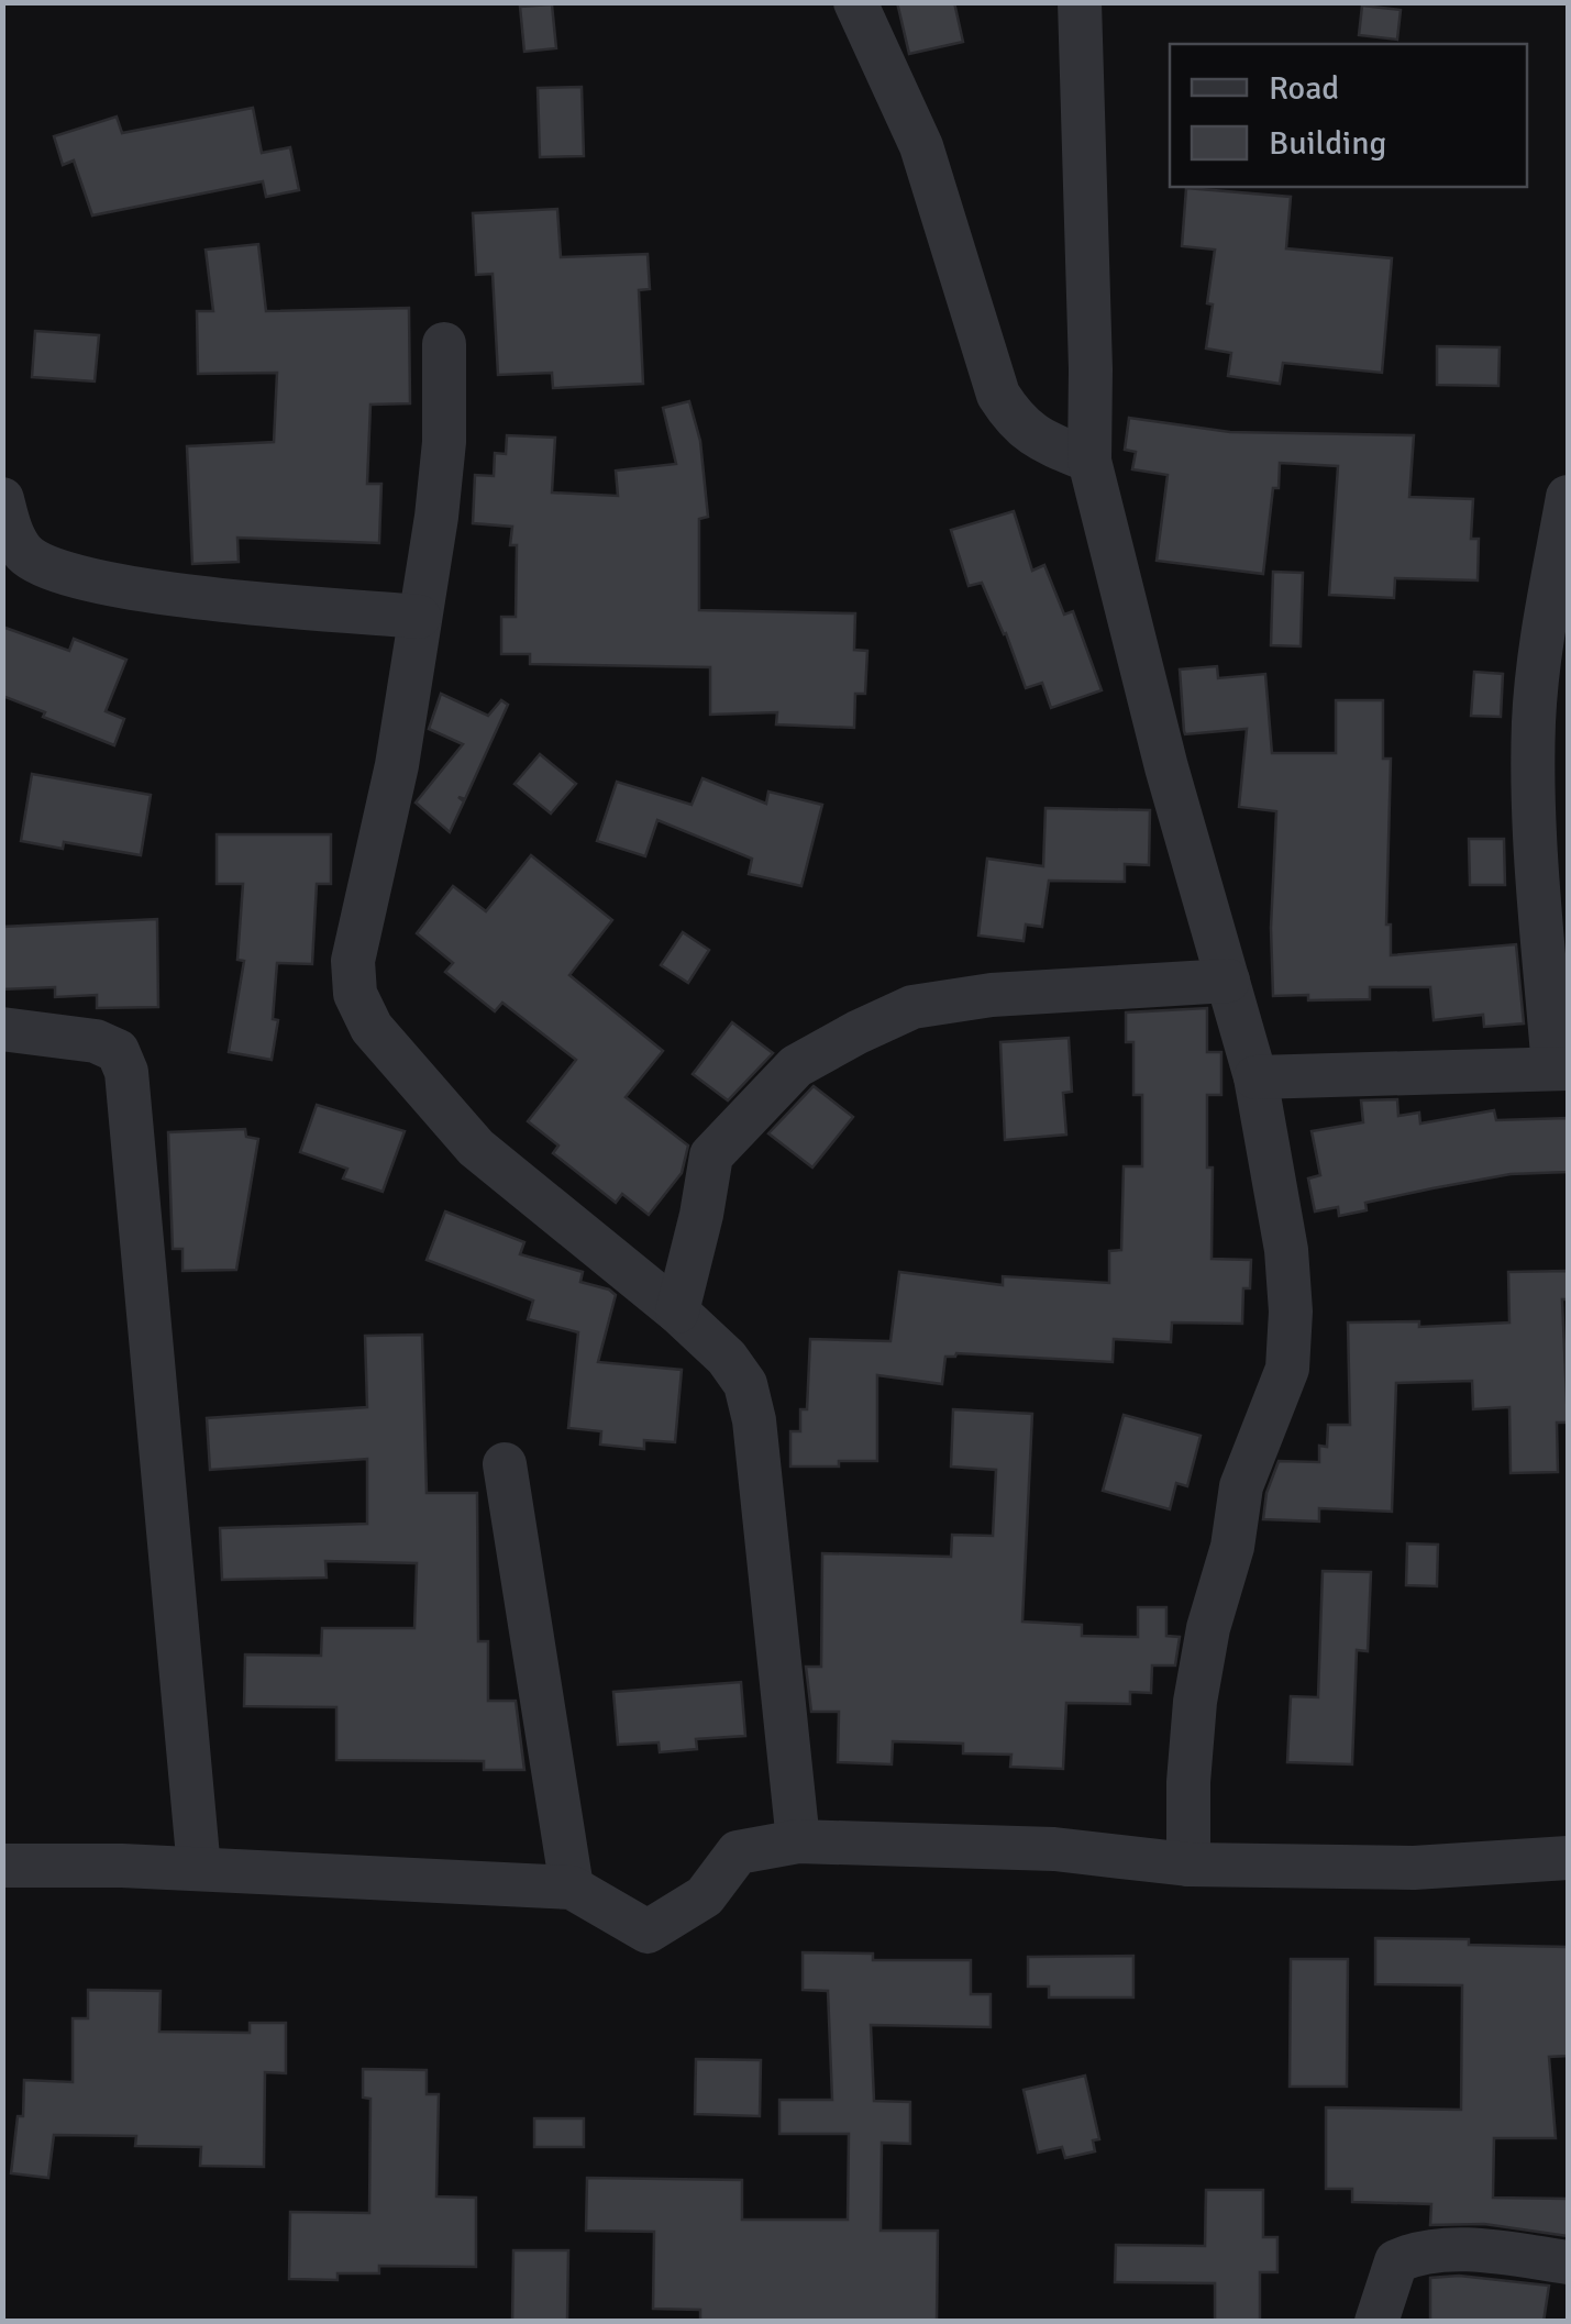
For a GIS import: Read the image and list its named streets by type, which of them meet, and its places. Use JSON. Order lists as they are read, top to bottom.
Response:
{
  "legend": ["Road", "Building"]
}
